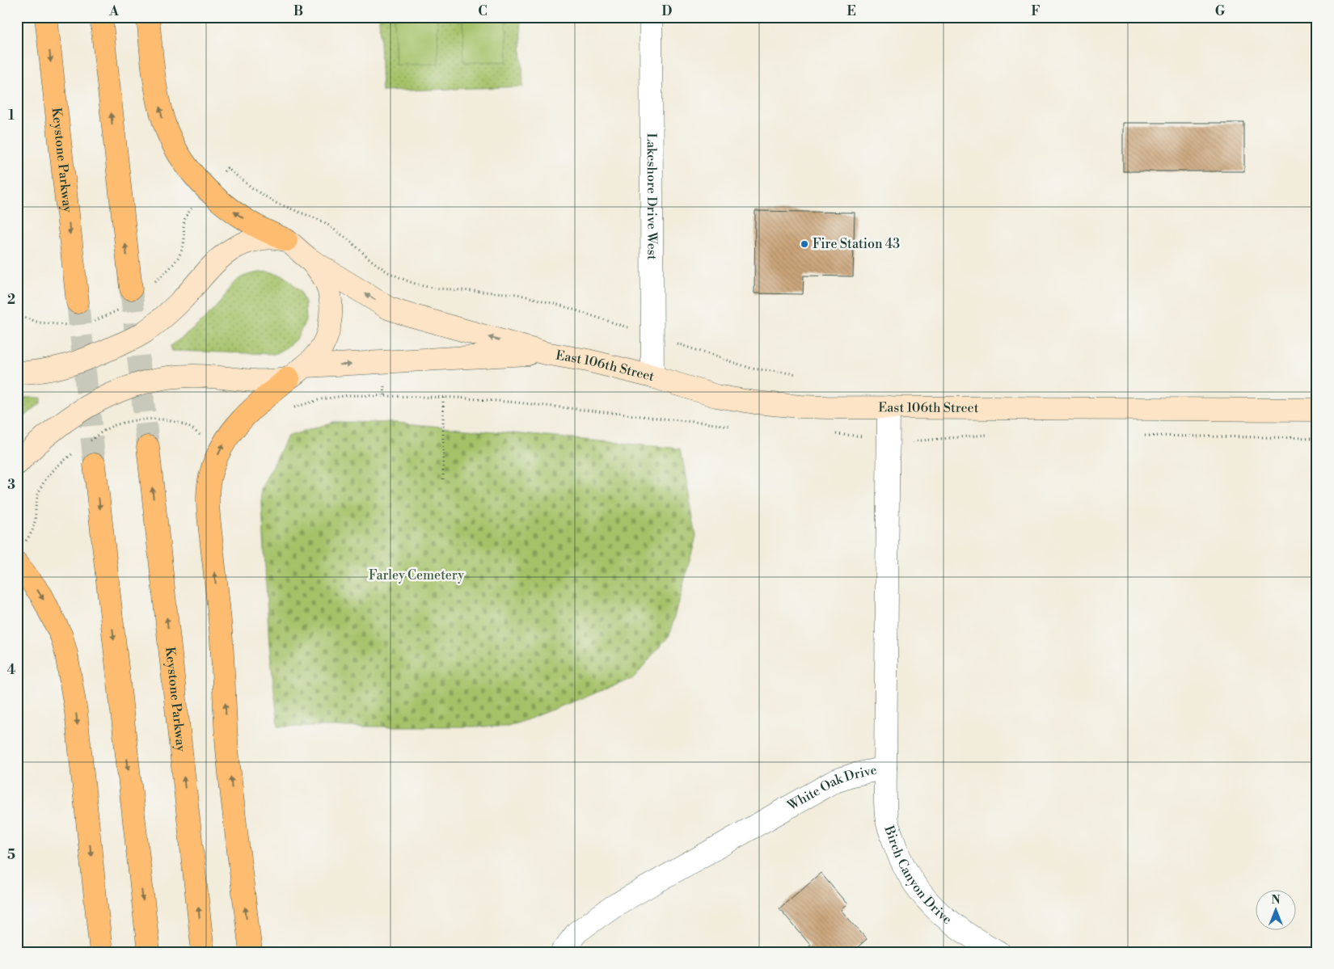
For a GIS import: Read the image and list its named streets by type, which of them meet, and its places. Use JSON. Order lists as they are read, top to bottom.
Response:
{
  "streets": {
    "highway": ["Keystone Parkway"],
    "street": [
      "Lakeshore Drive West",
      "East 106th Street",
      "White Oak Drive",
      "Birch Canyon Drive"
    ]
  },
  "crossings": [
    ["Lakeshore Drive West", "East 106th Street"],
    ["East 106th Street", "White Oak Drive"],
    ["White Oak Drive", "Birch Canyon Drive"]
  ],
  "parks": ["Farley Cemetery"],
  "places": ["Fire Station 43"],
  "north": "top",
  "grid": {
    "columns": [
      "A",
      "B",
      "C",
      "D",
      "E",
      "F",
      "G"
    ],
    "rows": [
      "1",
      "2",
      "3",
      "4",
      "5"
    ]
  }
}
